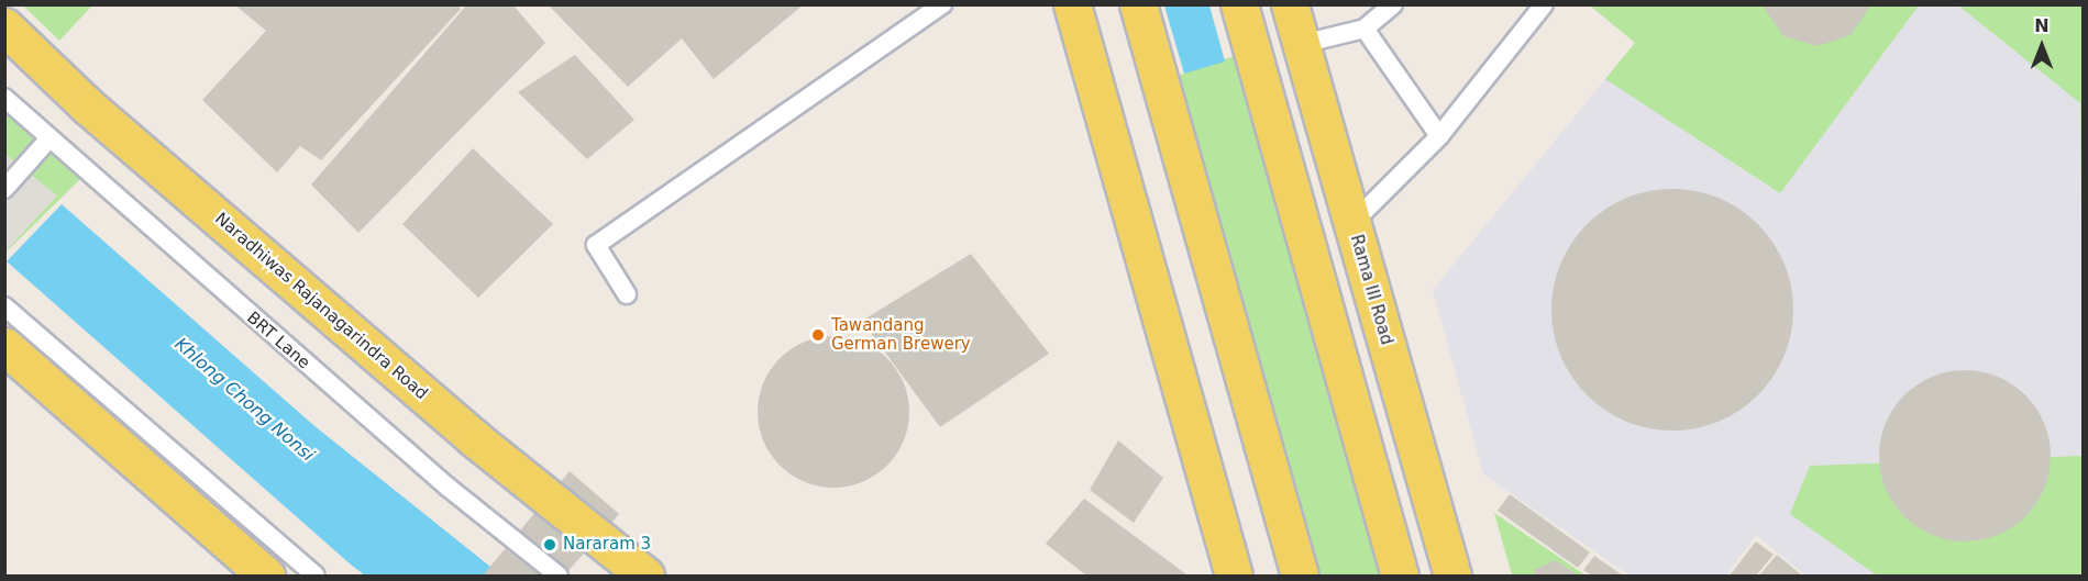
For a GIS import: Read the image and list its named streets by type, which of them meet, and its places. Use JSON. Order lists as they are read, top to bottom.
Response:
{
  "streets": {
    "main road": ["Rama III Road", "Naradhiwas Rajanagarindra Road"],
    "lane": ["BRT Lane"]
  },
  "water": ["Khlong Chong Nonsi"],
  "places": ["Tawandang German Brewery", "Nararam 3"],
  "north": "top"
}
